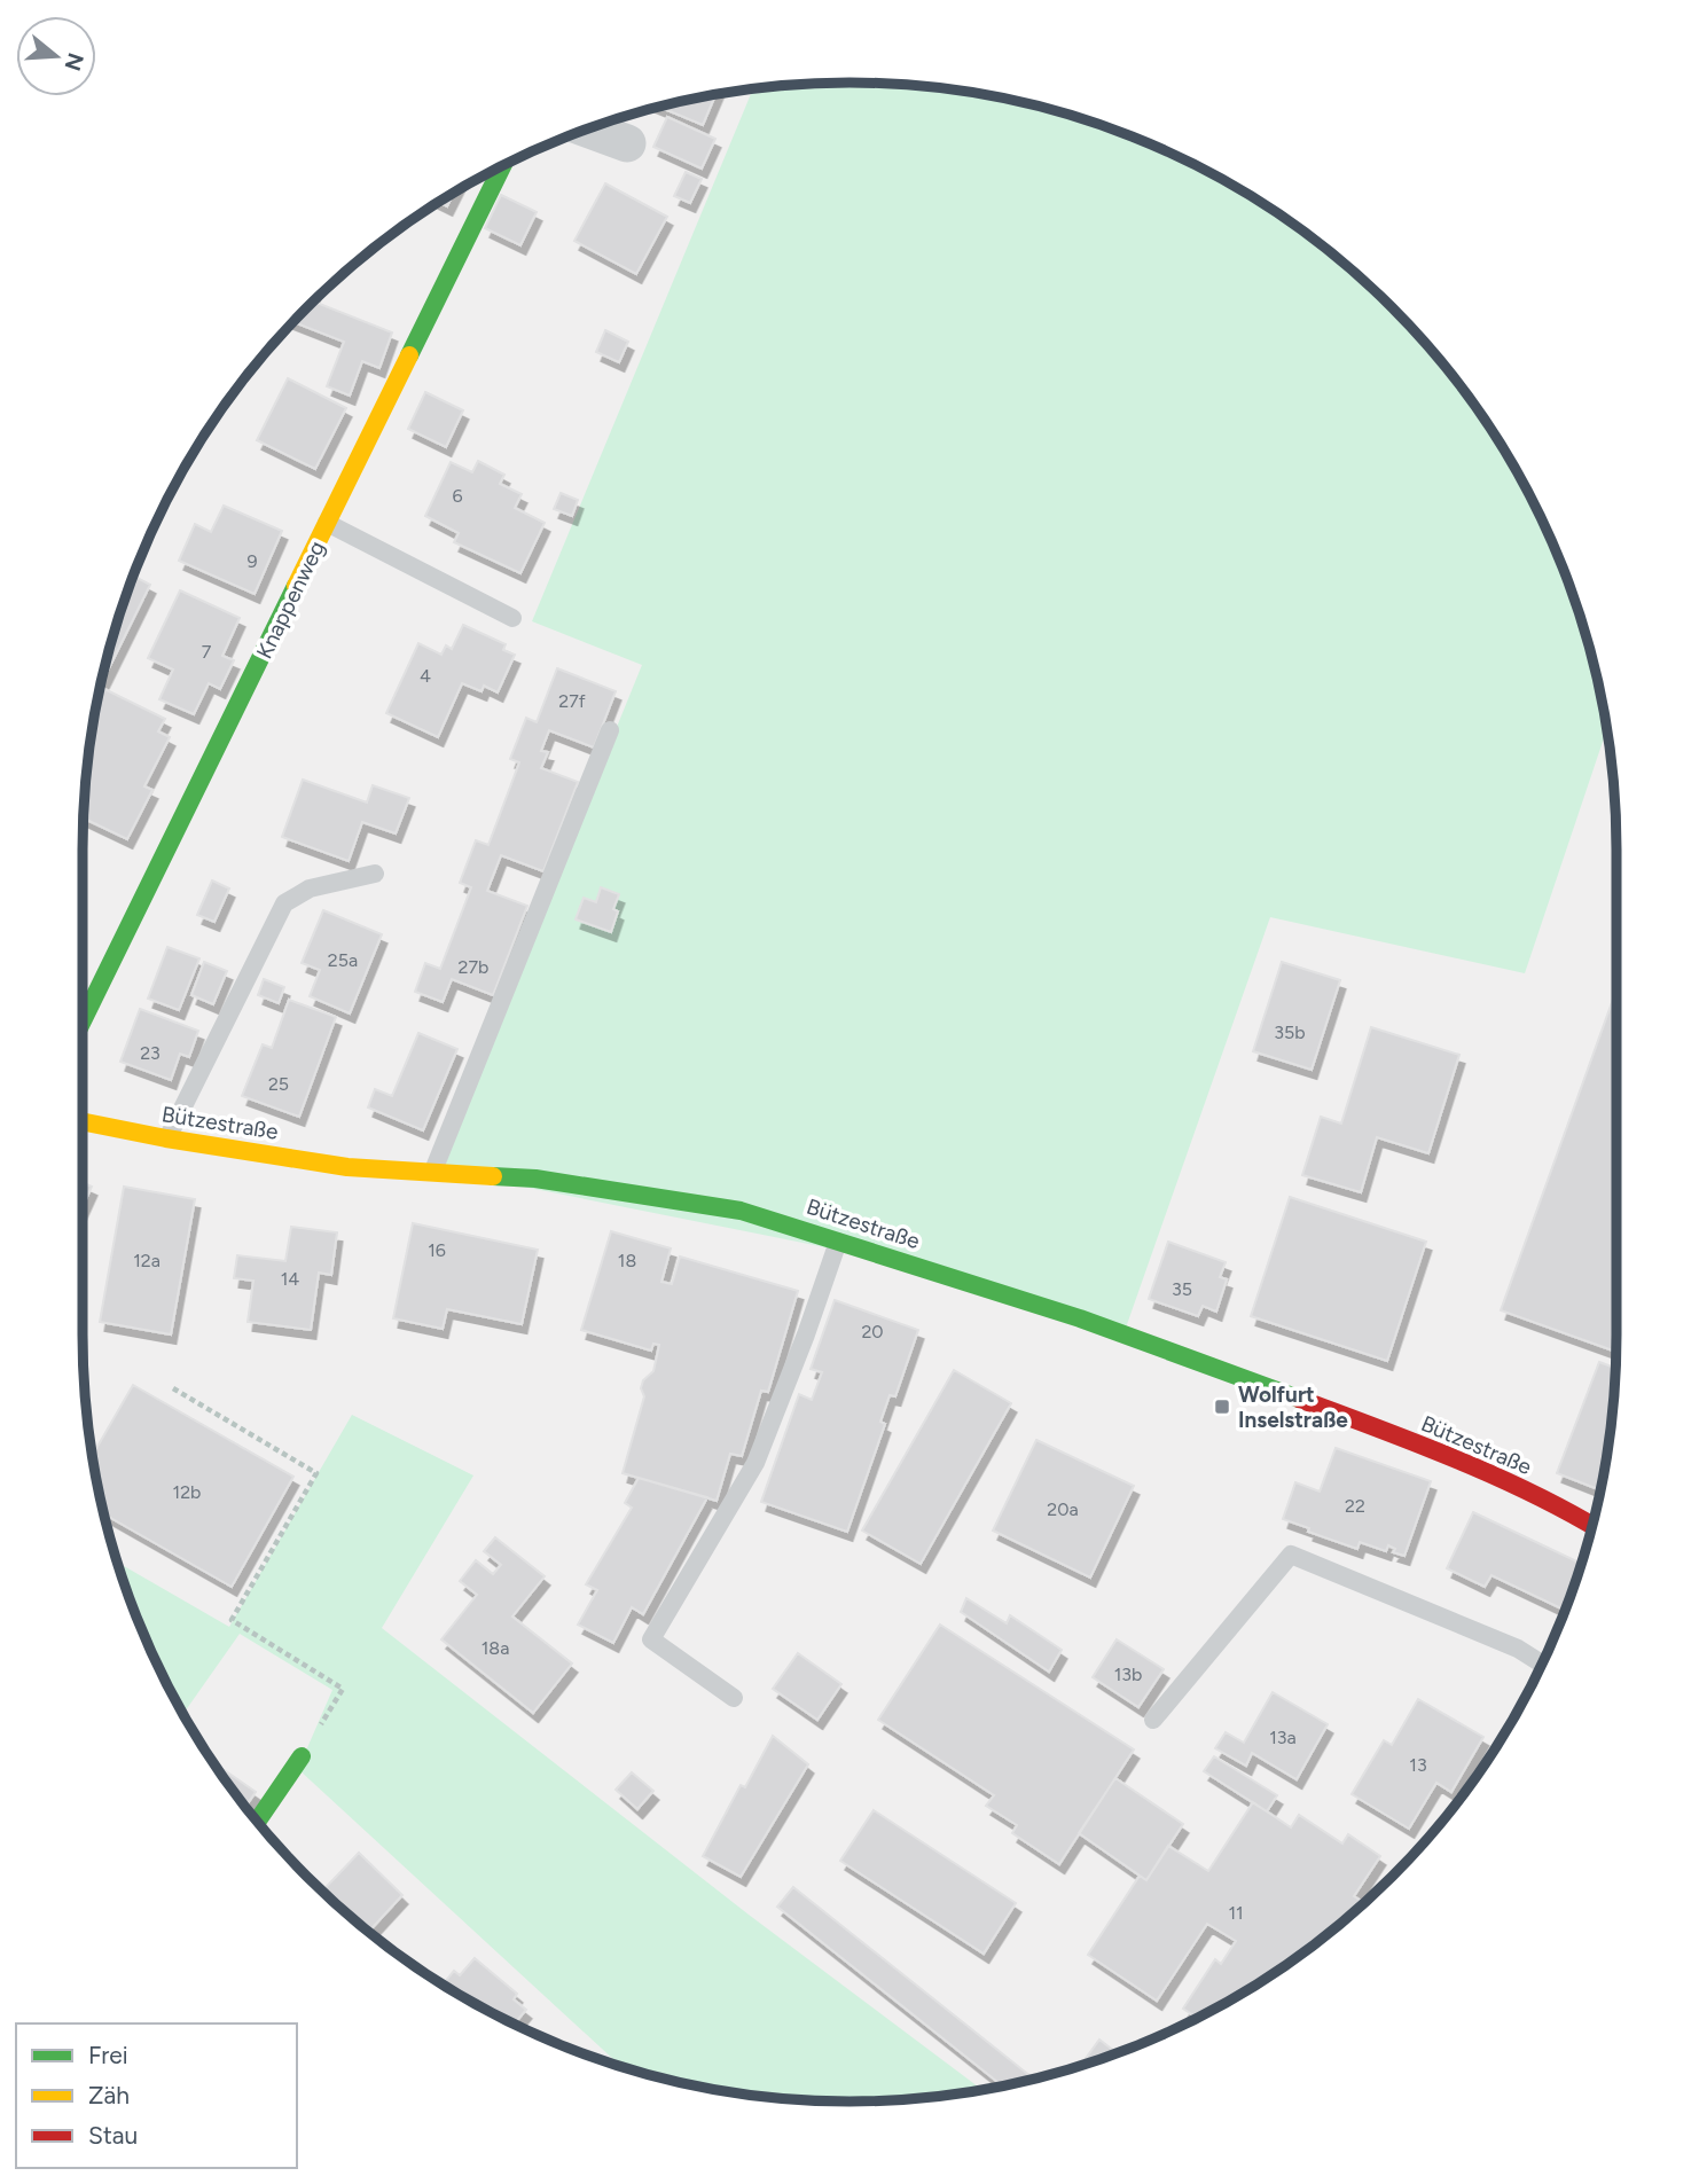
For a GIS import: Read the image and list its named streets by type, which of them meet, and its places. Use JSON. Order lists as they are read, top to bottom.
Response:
{
  "streets": {
    "main road": ["Knappenweg", "Bützestraße"]
  },
  "places": {
    "transit": ["Wolfurt Inselstraße"]
  },
  "house_numbers": [
    "6",
    "9",
    "7",
    "4",
    "27f",
    "25a",
    "27b",
    "35b",
    "23",
    "25",
    "16",
    "12a",
    "18",
    "14",
    "35",
    "20",
    "12b",
    "22",
    "20a",
    "18a",
    "13b",
    "13a",
    "13",
    "11"
  ],
  "legend": ["Frei", "Zäh", "Stau"],
  "north": "right"
}
